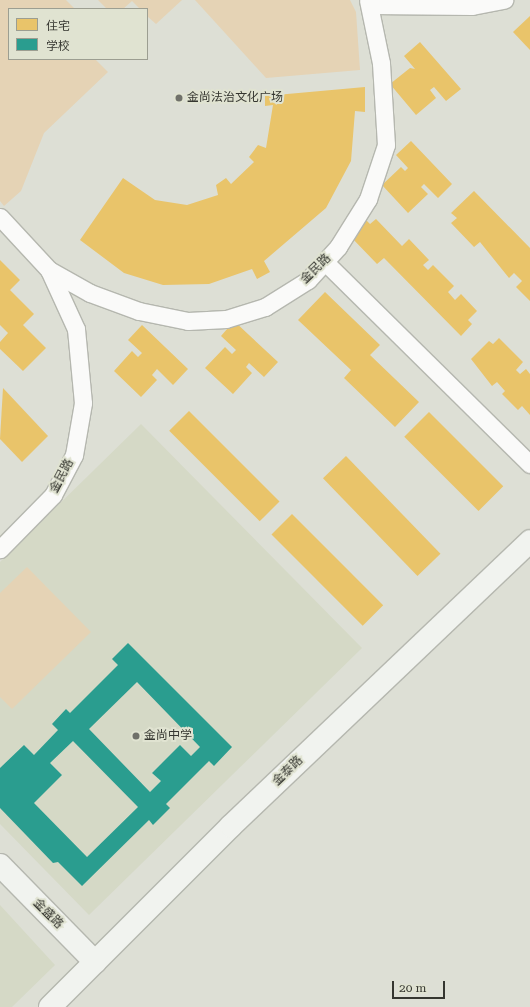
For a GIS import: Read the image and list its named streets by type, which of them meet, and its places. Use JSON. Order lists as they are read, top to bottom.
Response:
{
  "streets": {
    "street": ["金民路", "金泰路", "金盛路"]
  },
  "crossings": [
    ["金泰路", "金盛路"]
  ],
  "places": ["金尚法治文化广场", "金尚中学"],
  "legend": ["住宅", "学校"],
  "scale_bar": "20 m"
}
